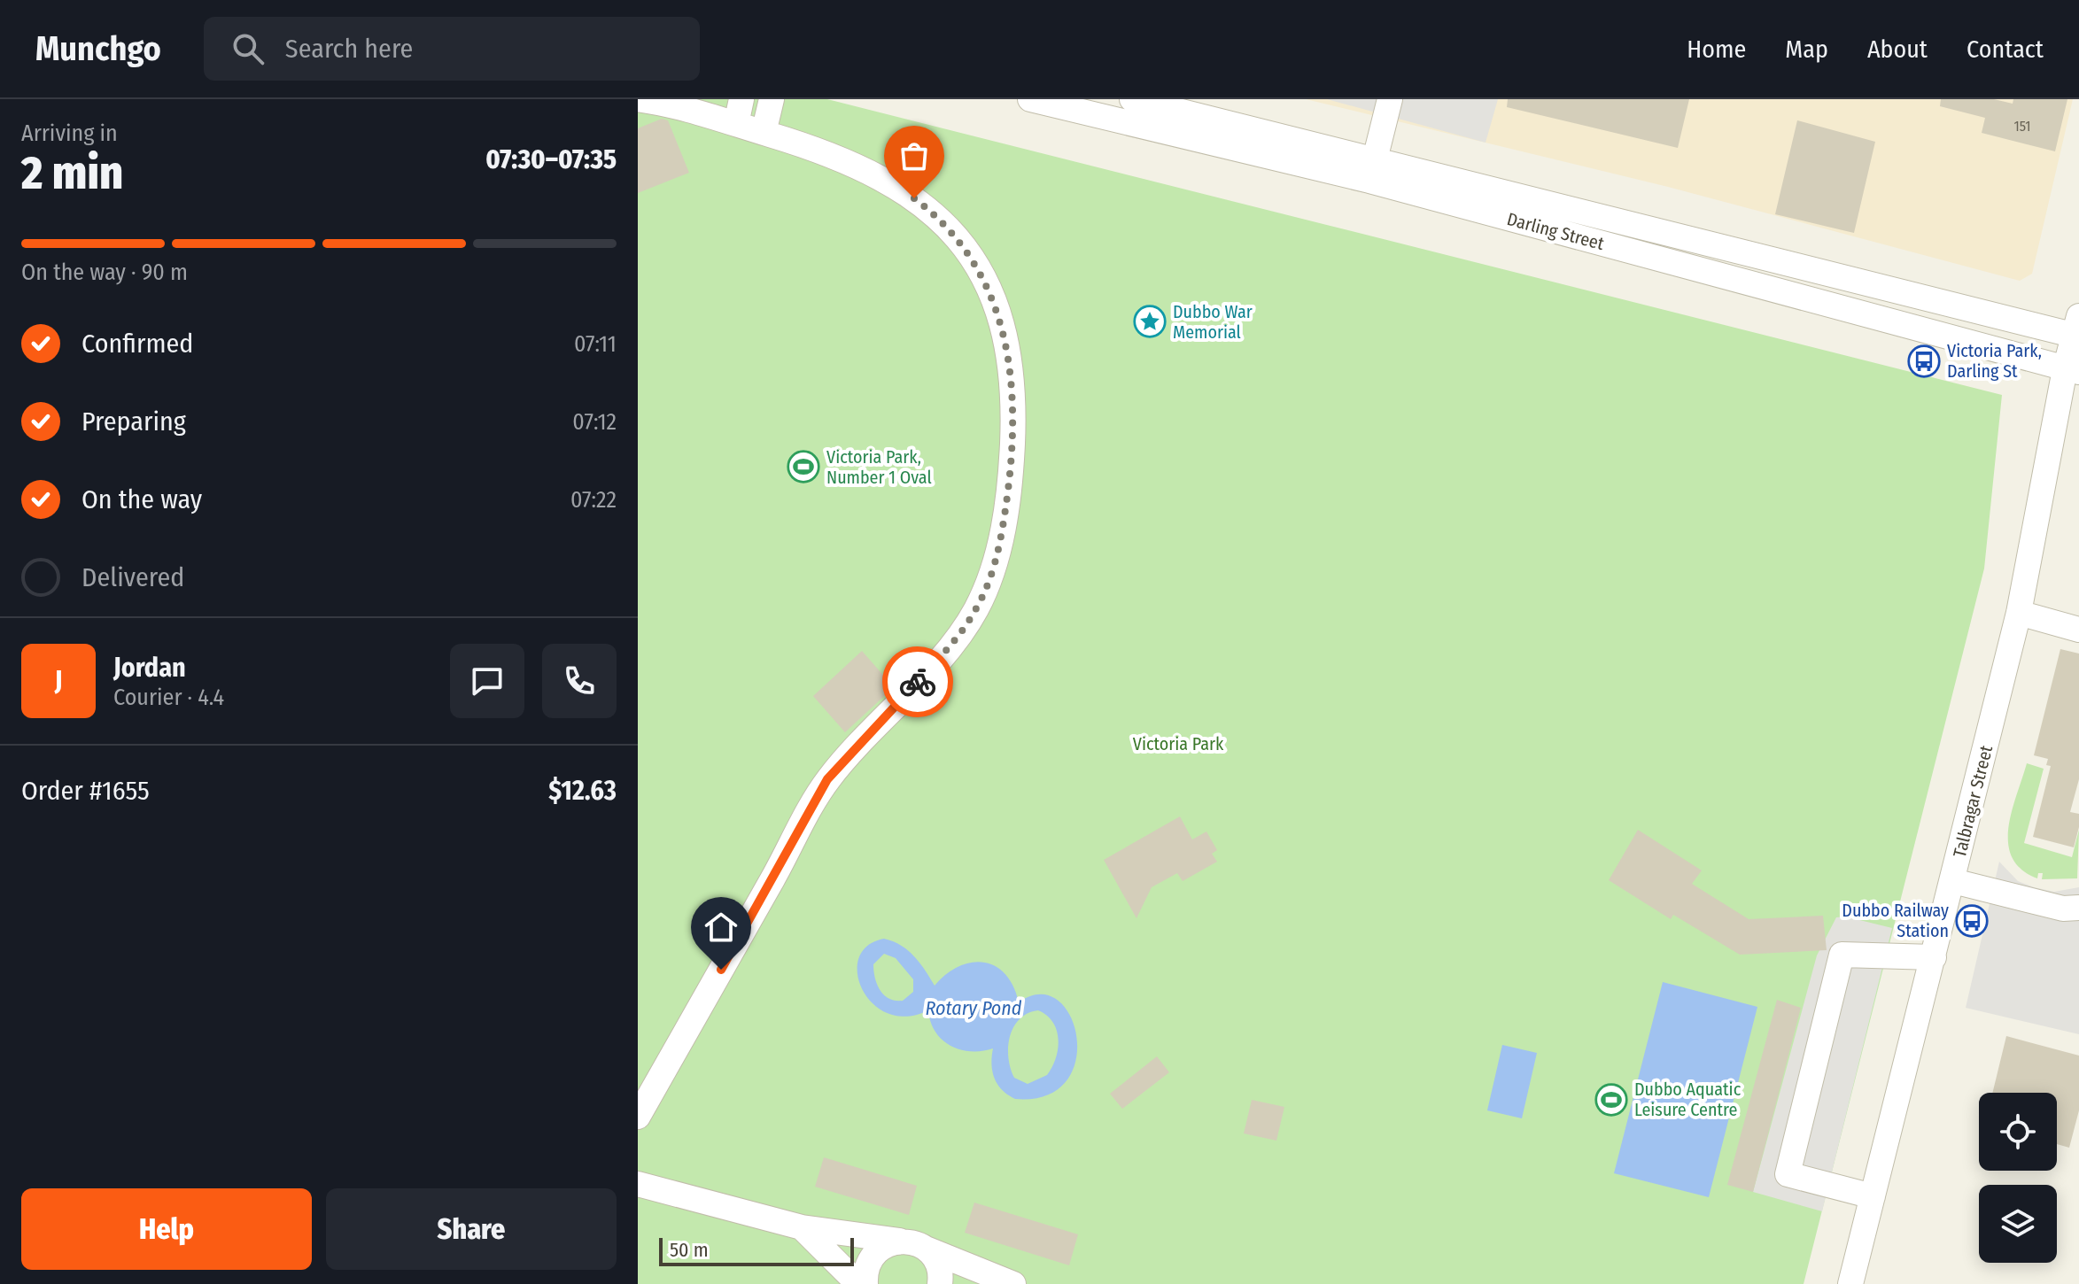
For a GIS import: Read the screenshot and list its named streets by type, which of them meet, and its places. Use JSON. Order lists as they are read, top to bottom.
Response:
{
  "streets": {
    "street": ["Darling Street", "Talbragar Street"]
  },
  "crossings": [
    ["Darling Street", "Talbragar Street"]
  ],
  "water": ["Rotary Pond"],
  "parks": ["Victoria Park"],
  "places": {
    "place": ["Dubbo War Memorial"],
    "bus stop": ["Victoria Park, Darling St", "Dubbo Railway Station"],
    "sports": ["Victoria Park, Number 1 Oval", "Dubbo Aquatic Leisure Centre"]
  },
  "house_numbers": ["151"],
  "scale_bar": "50 m",
  "page": {
    "header": "Munchgo",
    "search": "Search here",
    "nav": [
      "Home",
      "Map",
      "About",
      "Contact"
    ],
    "heading": ["2 min", "Arriving in", "07:30–07:35"],
    "panel": [
      "Jordan",
      "Courier · 4.4",
      "Order #1655",
      "$12.63"
    ],
    "bar": "On the way · 90 m",
    "list": [
      ["Confirmed", "07:11"],
      ["Preparing", "07:12"],
      ["On the way", "07:22"],
      "Delivered"
    ],
    "round": "J",
    "buttons": ["Help", "Share"],
    "scale": "50 m"
  }
}
